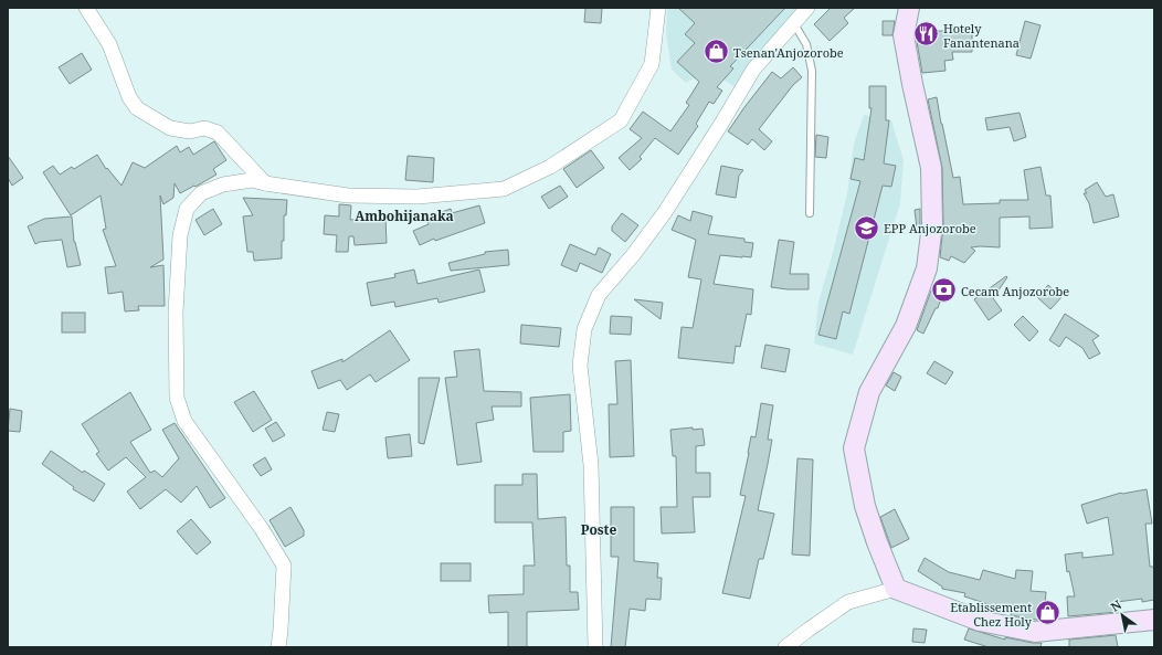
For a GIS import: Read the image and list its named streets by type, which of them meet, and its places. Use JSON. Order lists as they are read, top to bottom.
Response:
{
  "districts": ["Ambohijanaka", "Poste"],
  "places": {
    "restaurant": ["Hotely Fanantenana"],
    "shop": ["Tsenan'Anjozorobe", "Etablissement Chez Holy"],
    "school or university": ["EPP Anjozorobe"],
    "bank": ["Cecam Anjozorobe"]
  },
  "north": "top left"
}
